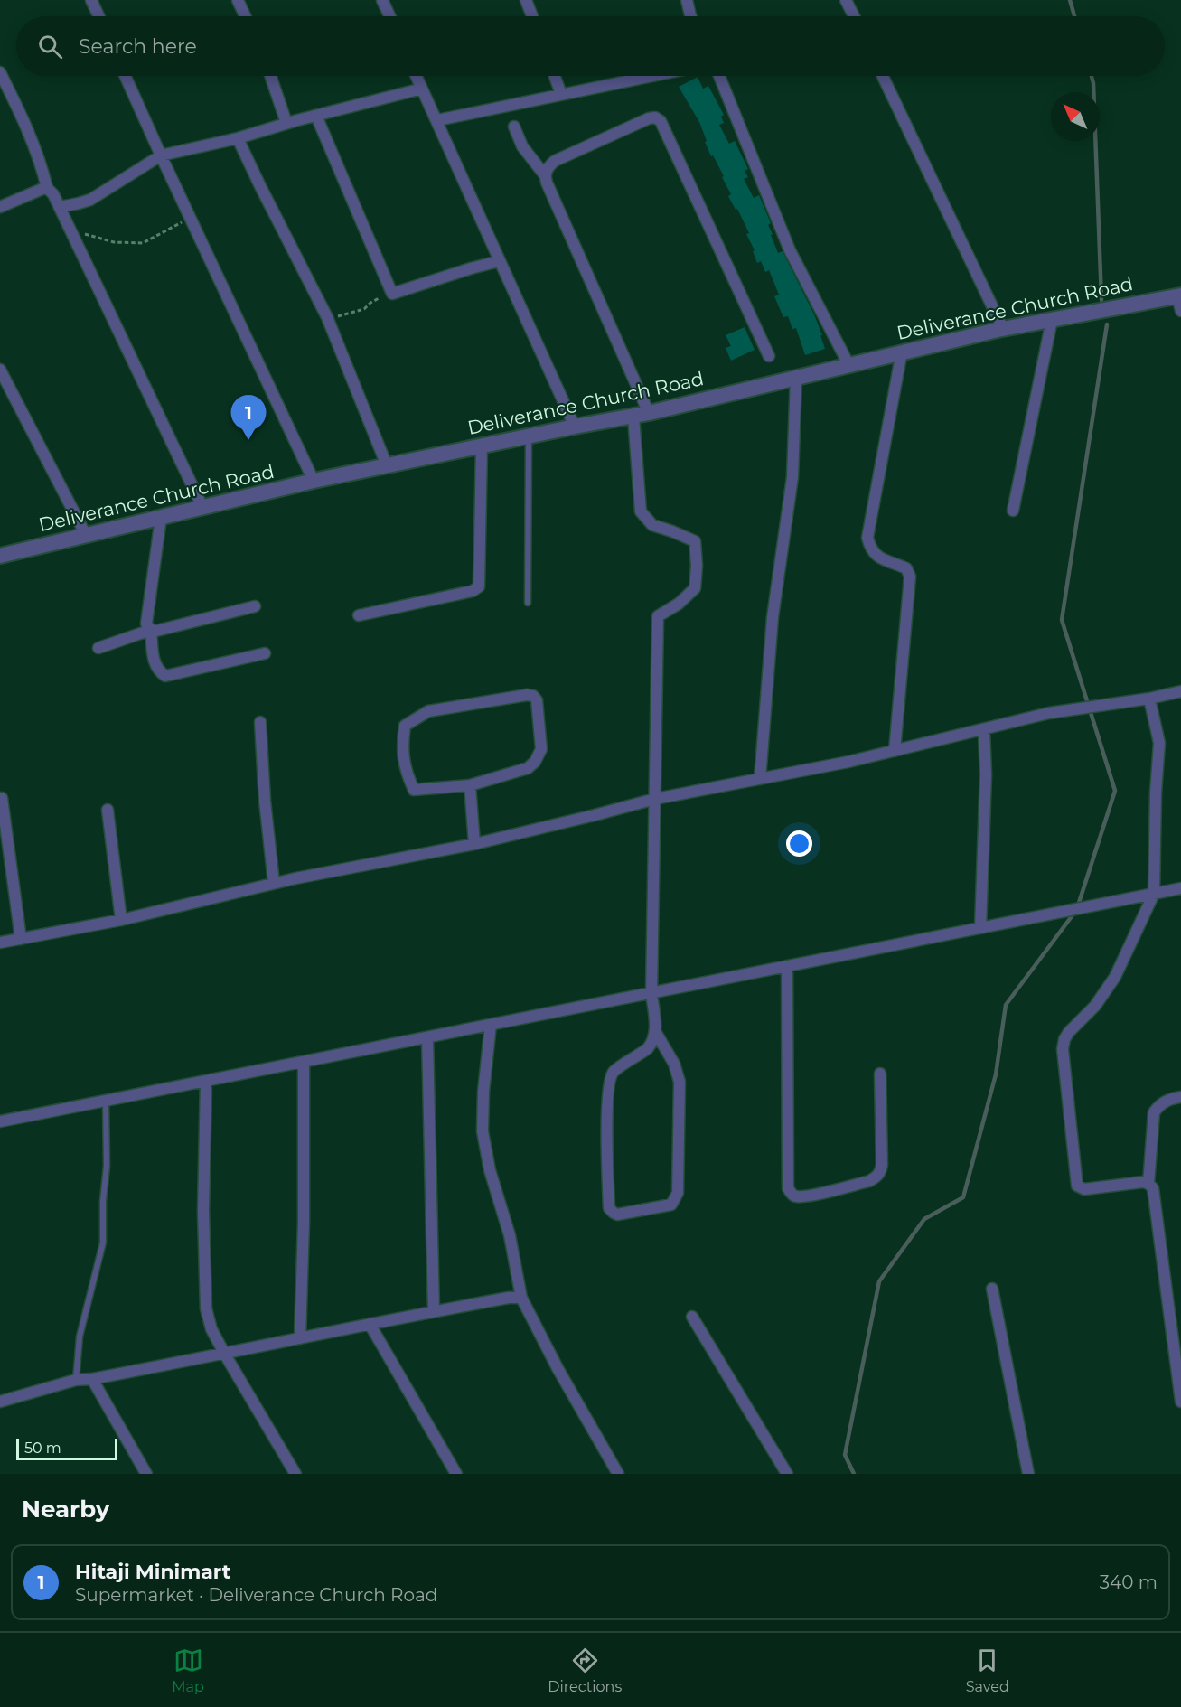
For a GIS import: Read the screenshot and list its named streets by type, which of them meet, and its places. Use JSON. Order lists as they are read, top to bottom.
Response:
{
  "streets": {
    "street": ["Deliverance Church Road"]
  },
  "scale_bar": "50 m",
  "north": "top left",
  "page": {
    "search": "Search here",
    "pins": "1",
    "scale": "50 m",
    "heading": "Nearby",
    "list": [
      {
        "mark": "1",
        "name": "Hitaji Minimart",
        "note": "Supermarket · Deliverance Church Road",
        "value": "340 m"
      }
    ],
    "nav": ["Map", "Directions", "Saved"]
  }
}
